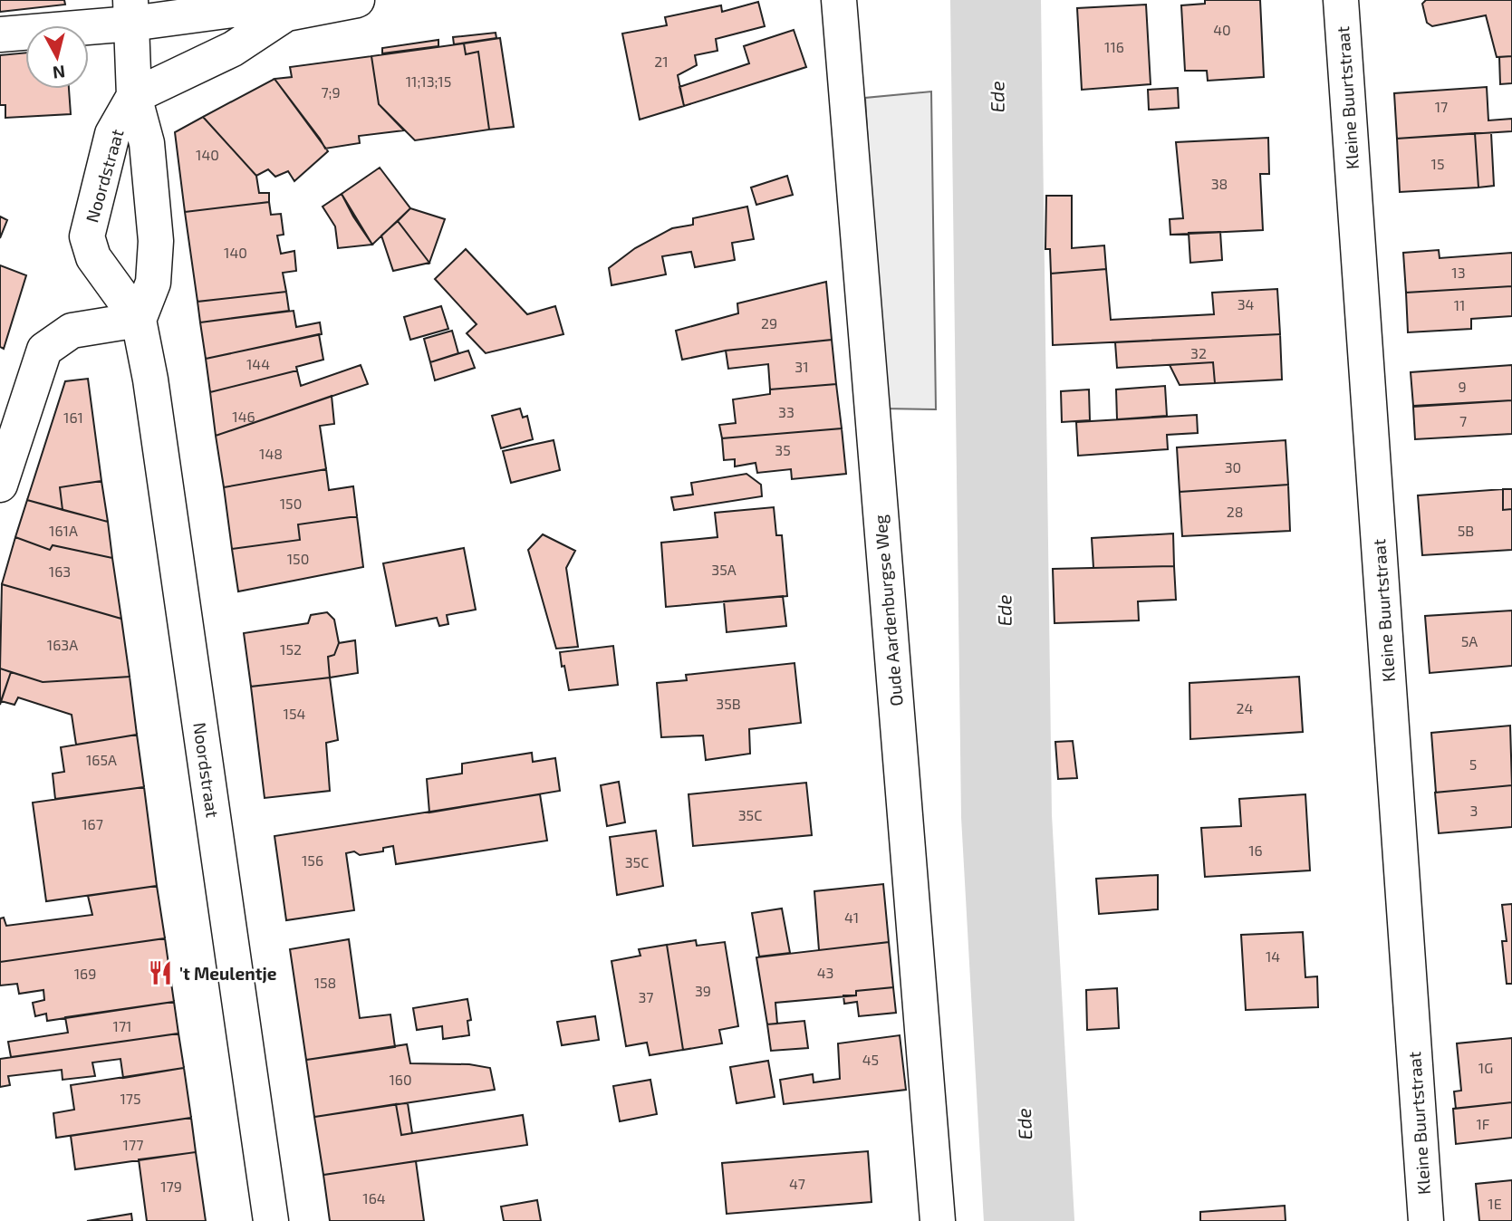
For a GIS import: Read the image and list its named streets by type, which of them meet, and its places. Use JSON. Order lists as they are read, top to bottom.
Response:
{
  "streets": {
    "street": ["Kleine Buurtstraat", "Noordstraat", "Oude Aardenburgse Weg"]
  },
  "water": ["Ede"],
  "places": {
    "restaurant": ["'t Meulentje"]
  },
  "house_numbers": [
    "40",
    "116",
    "21",
    "11;13;15",
    "7;9",
    "17",
    "140",
    "15",
    "38",
    "140",
    "13",
    "34",
    "11",
    "29",
    "32",
    "144",
    "31",
    "9",
    "33",
    "146",
    "161",
    "7",
    "35",
    "148",
    "30",
    "150",
    "28",
    "161A",
    "5B",
    "150",
    "35A",
    "163",
    "5A",
    "163A",
    "152",
    "35B",
    "24",
    "154",
    "165A",
    "5",
    "3",
    "35C",
    "167",
    "16",
    "156",
    "35C",
    "41",
    "14",
    "43",
    "169",
    "158",
    "39",
    "37",
    "171",
    "45",
    "1G",
    "160",
    "175",
    "1F",
    "177",
    "47",
    "179",
    "164",
    "1E"
  ],
  "north": "bottom"
}
